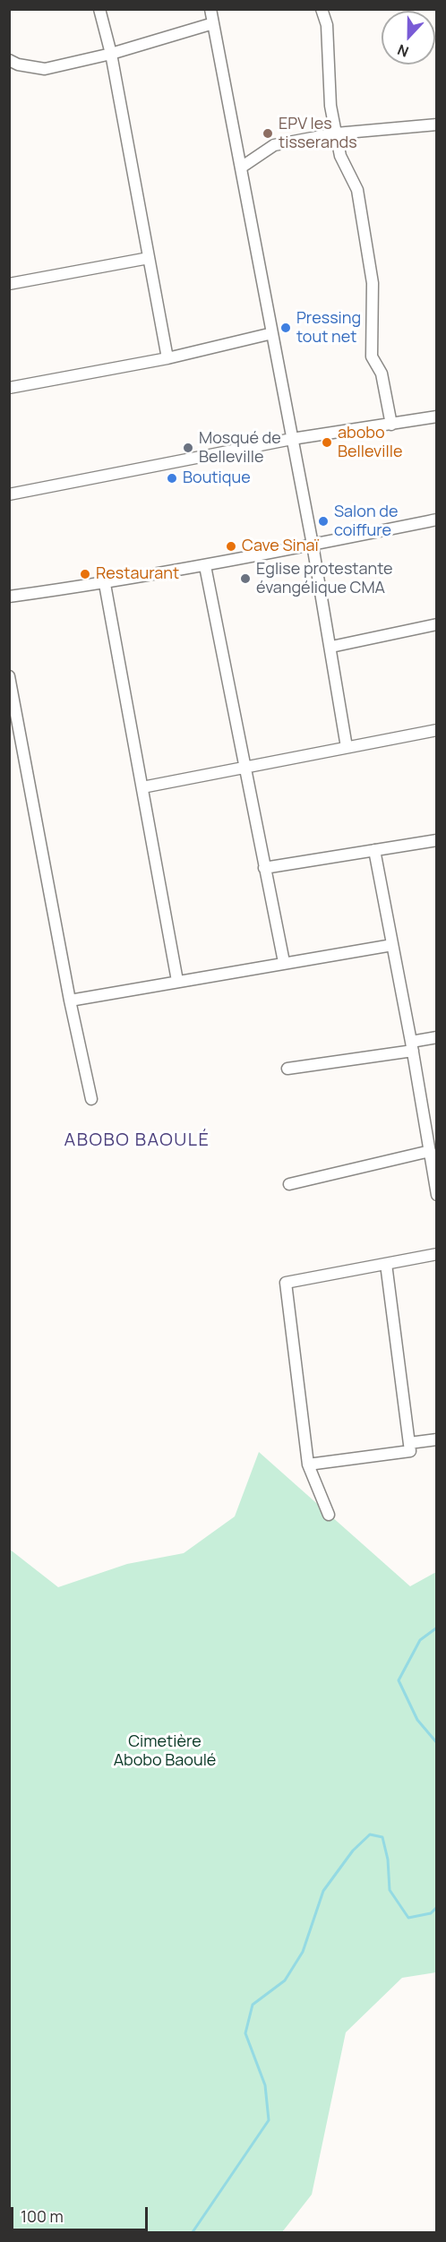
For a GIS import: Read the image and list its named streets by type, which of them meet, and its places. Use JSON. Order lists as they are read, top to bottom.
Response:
{
  "districts": ["ABOBO BAOULÉ"],
  "parks": ["Cimetière Abobo Baoulé"],
  "places": [
    "EPV les tisserands",
    "Pressing tout net",
    "abobo Belleville",
    "Mosqué de Belleville",
    "Boutique",
    "Salon de coiffure",
    "Cave Sinaï",
    "Restaurant",
    "Eglise protestante évangélique CMA"
  ],
  "scale_bar": "100 m",
  "north": "bottom"
}
